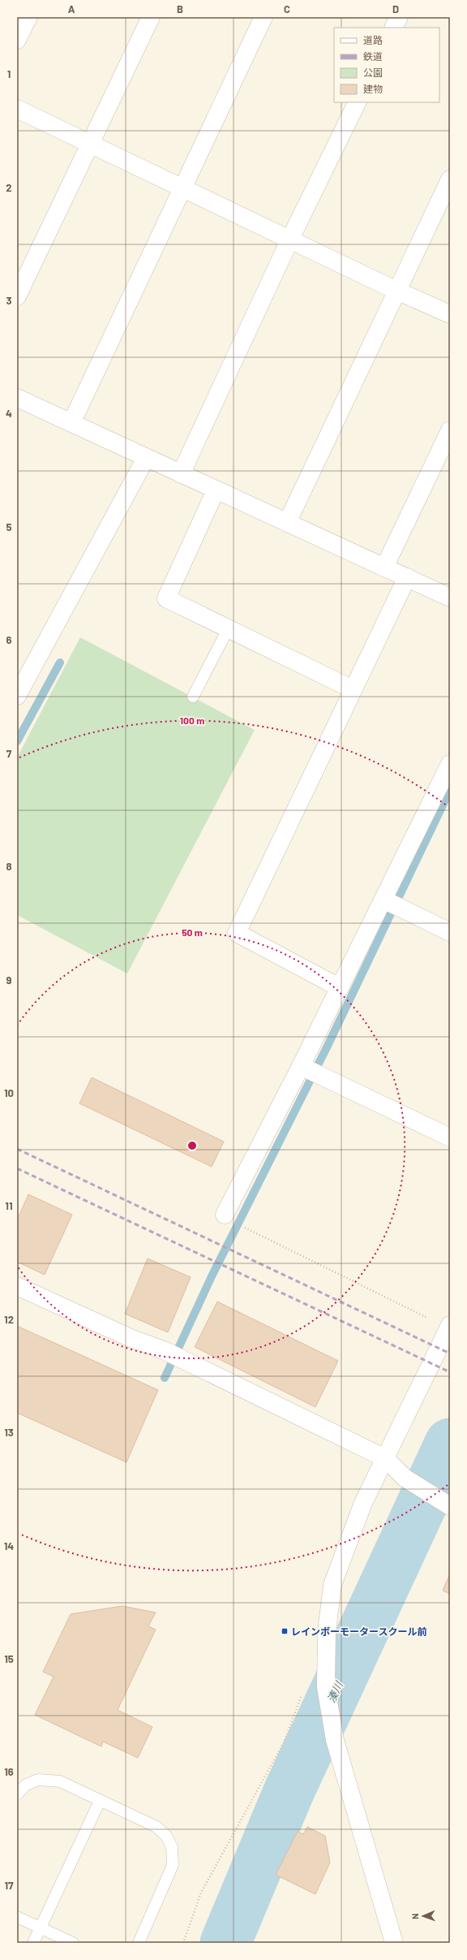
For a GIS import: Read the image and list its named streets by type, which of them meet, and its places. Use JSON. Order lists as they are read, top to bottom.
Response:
{
  "water": ["湊川"],
  "places": {
    "transit": ["レインボーモータースクール前"]
  },
  "legend": [
    "道路",
    "鉄道",
    "公園",
    "建物"
  ],
  "north": "left",
  "grid": {
    "columns": [
      "A",
      "B",
      "C",
      "D"
    ],
    "rows": [
      "1",
      "2",
      "3",
      "4",
      "5",
      "6",
      "7",
      "8",
      "9",
      "10",
      "11",
      "12",
      "13",
      "14",
      "15",
      "16",
      "17"
    ]
  },
  "rings": ["100 m", "50 m"]
}
